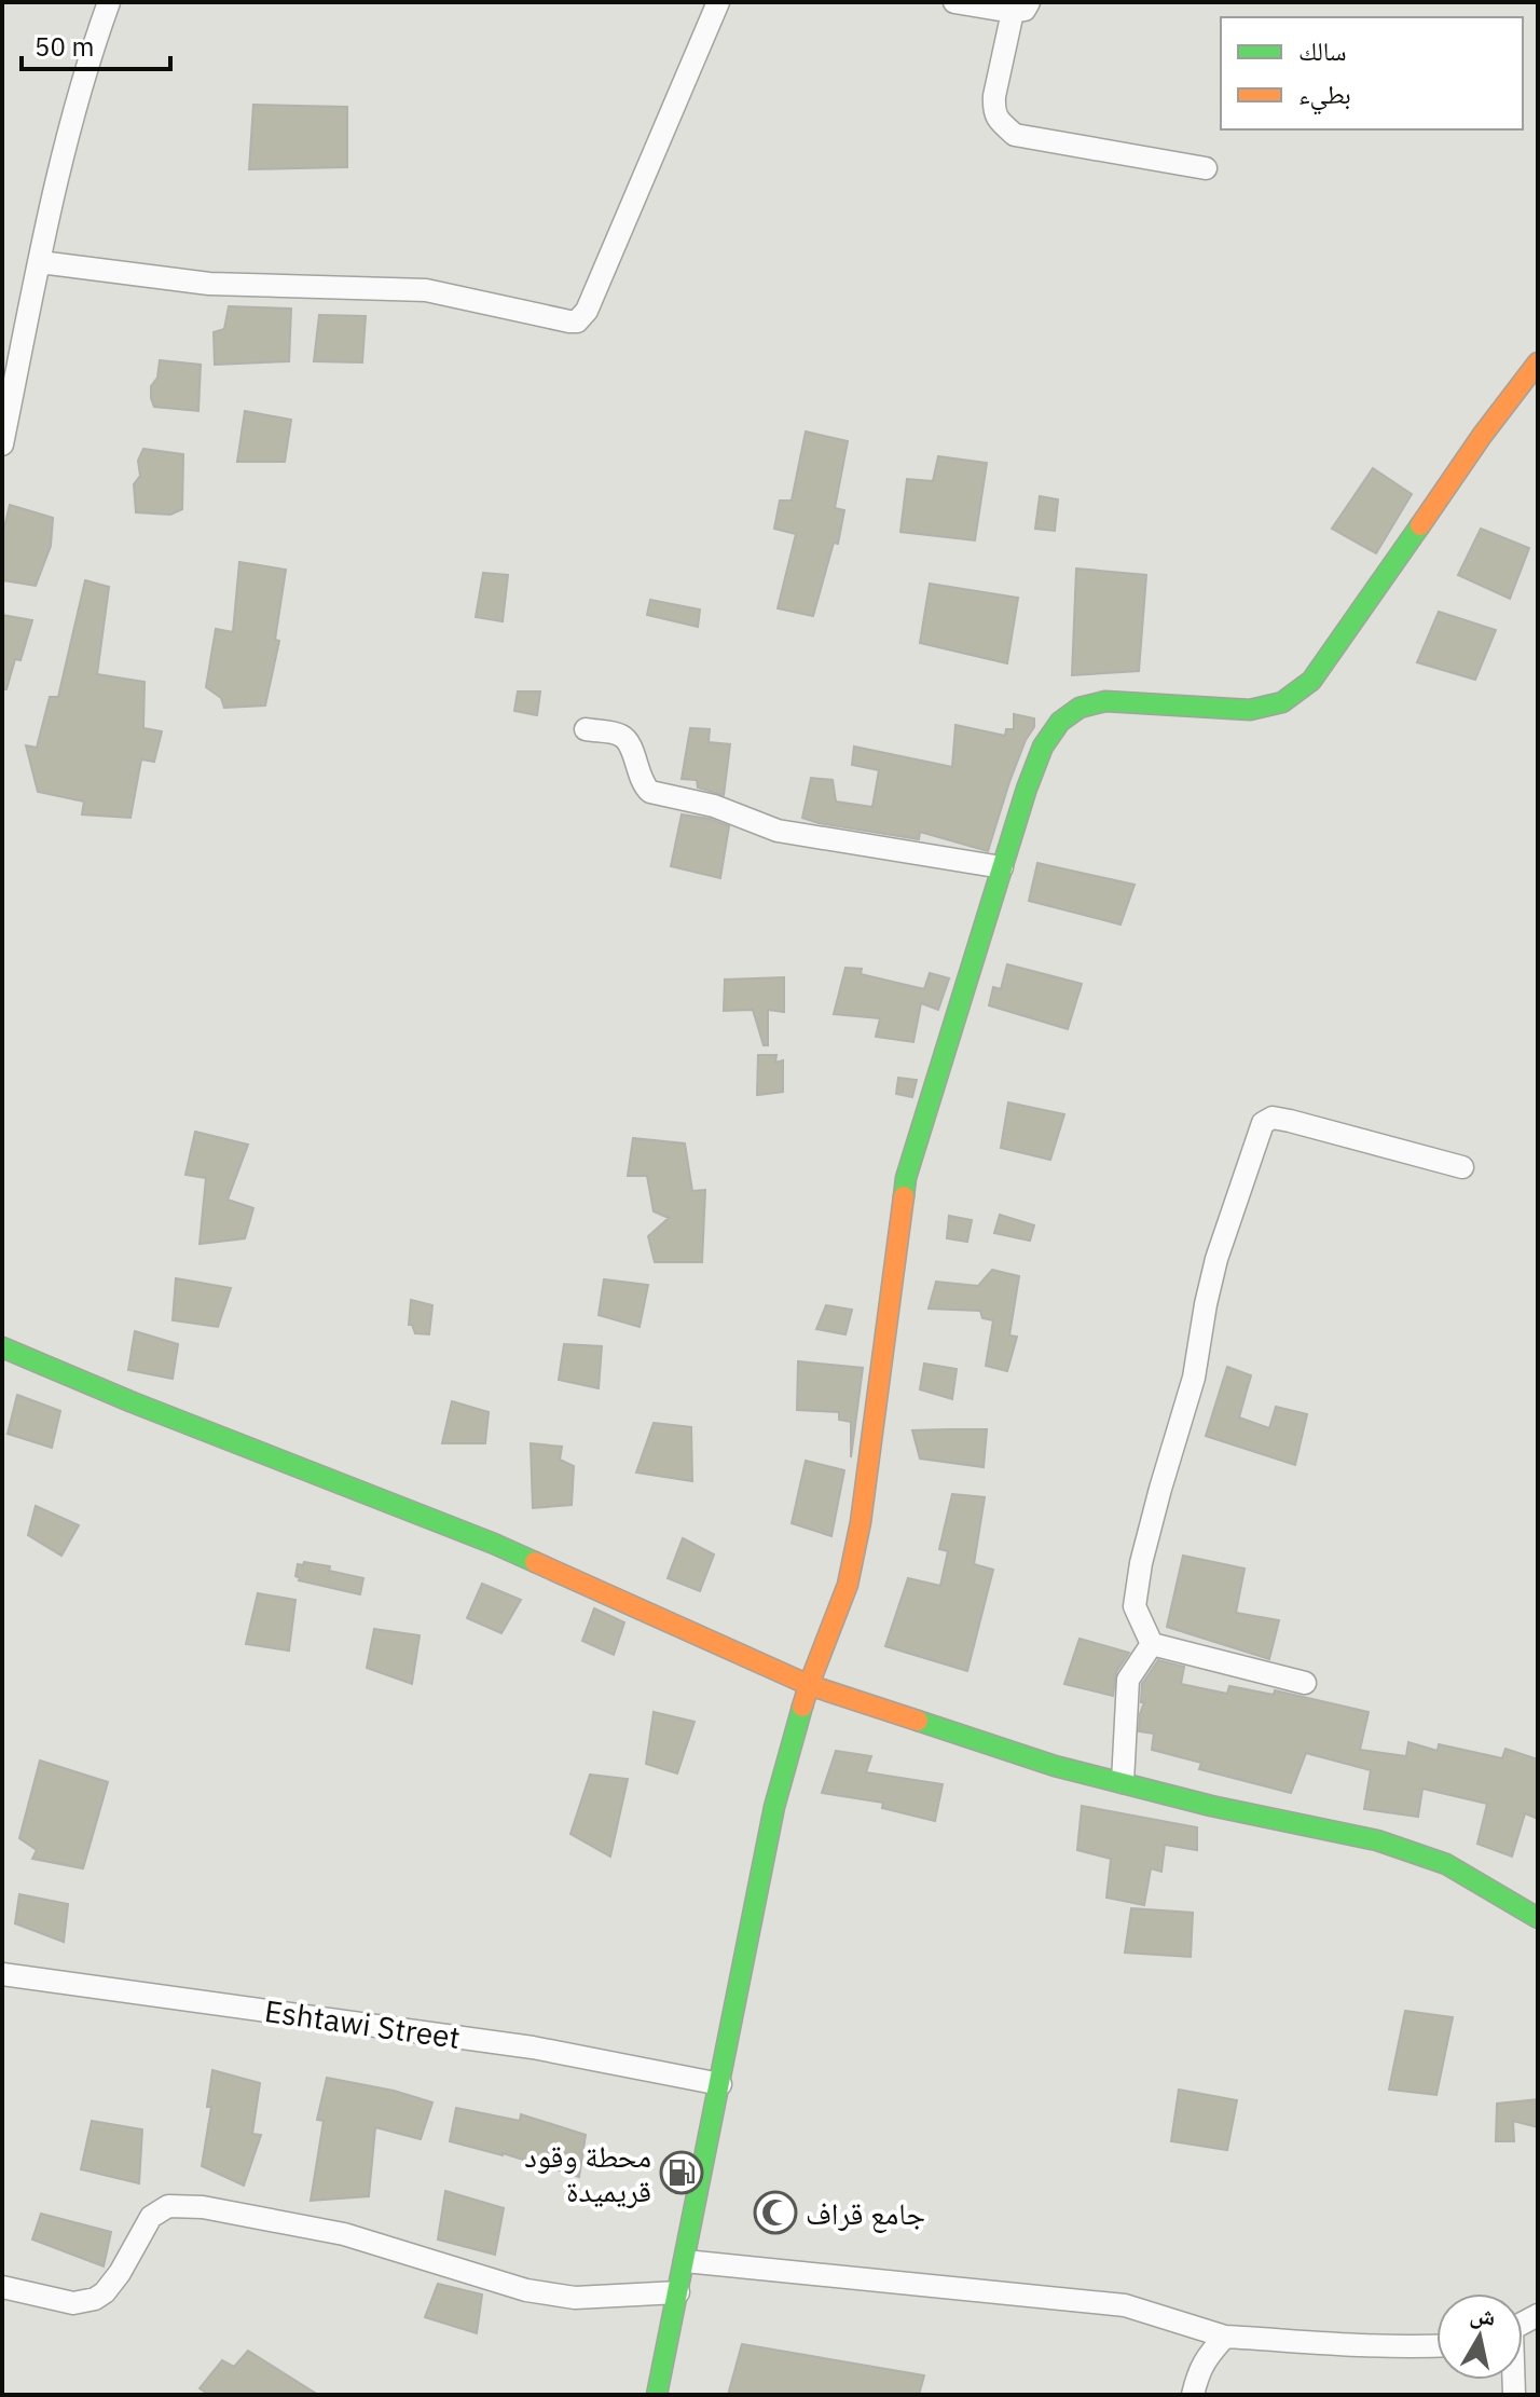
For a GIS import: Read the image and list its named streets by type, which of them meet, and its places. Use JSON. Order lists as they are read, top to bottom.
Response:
{
  "streets": {
    "street": ["Eshtawi Street"]
  },
  "places": {
    "fuel station": ["محطة وقود قريميدة"],
    "mosque": ["جامع قراف"]
  },
  "legend": ["سالك", "بطيء"],
  "scale_bar": "50 m",
  "north": "top"
}
